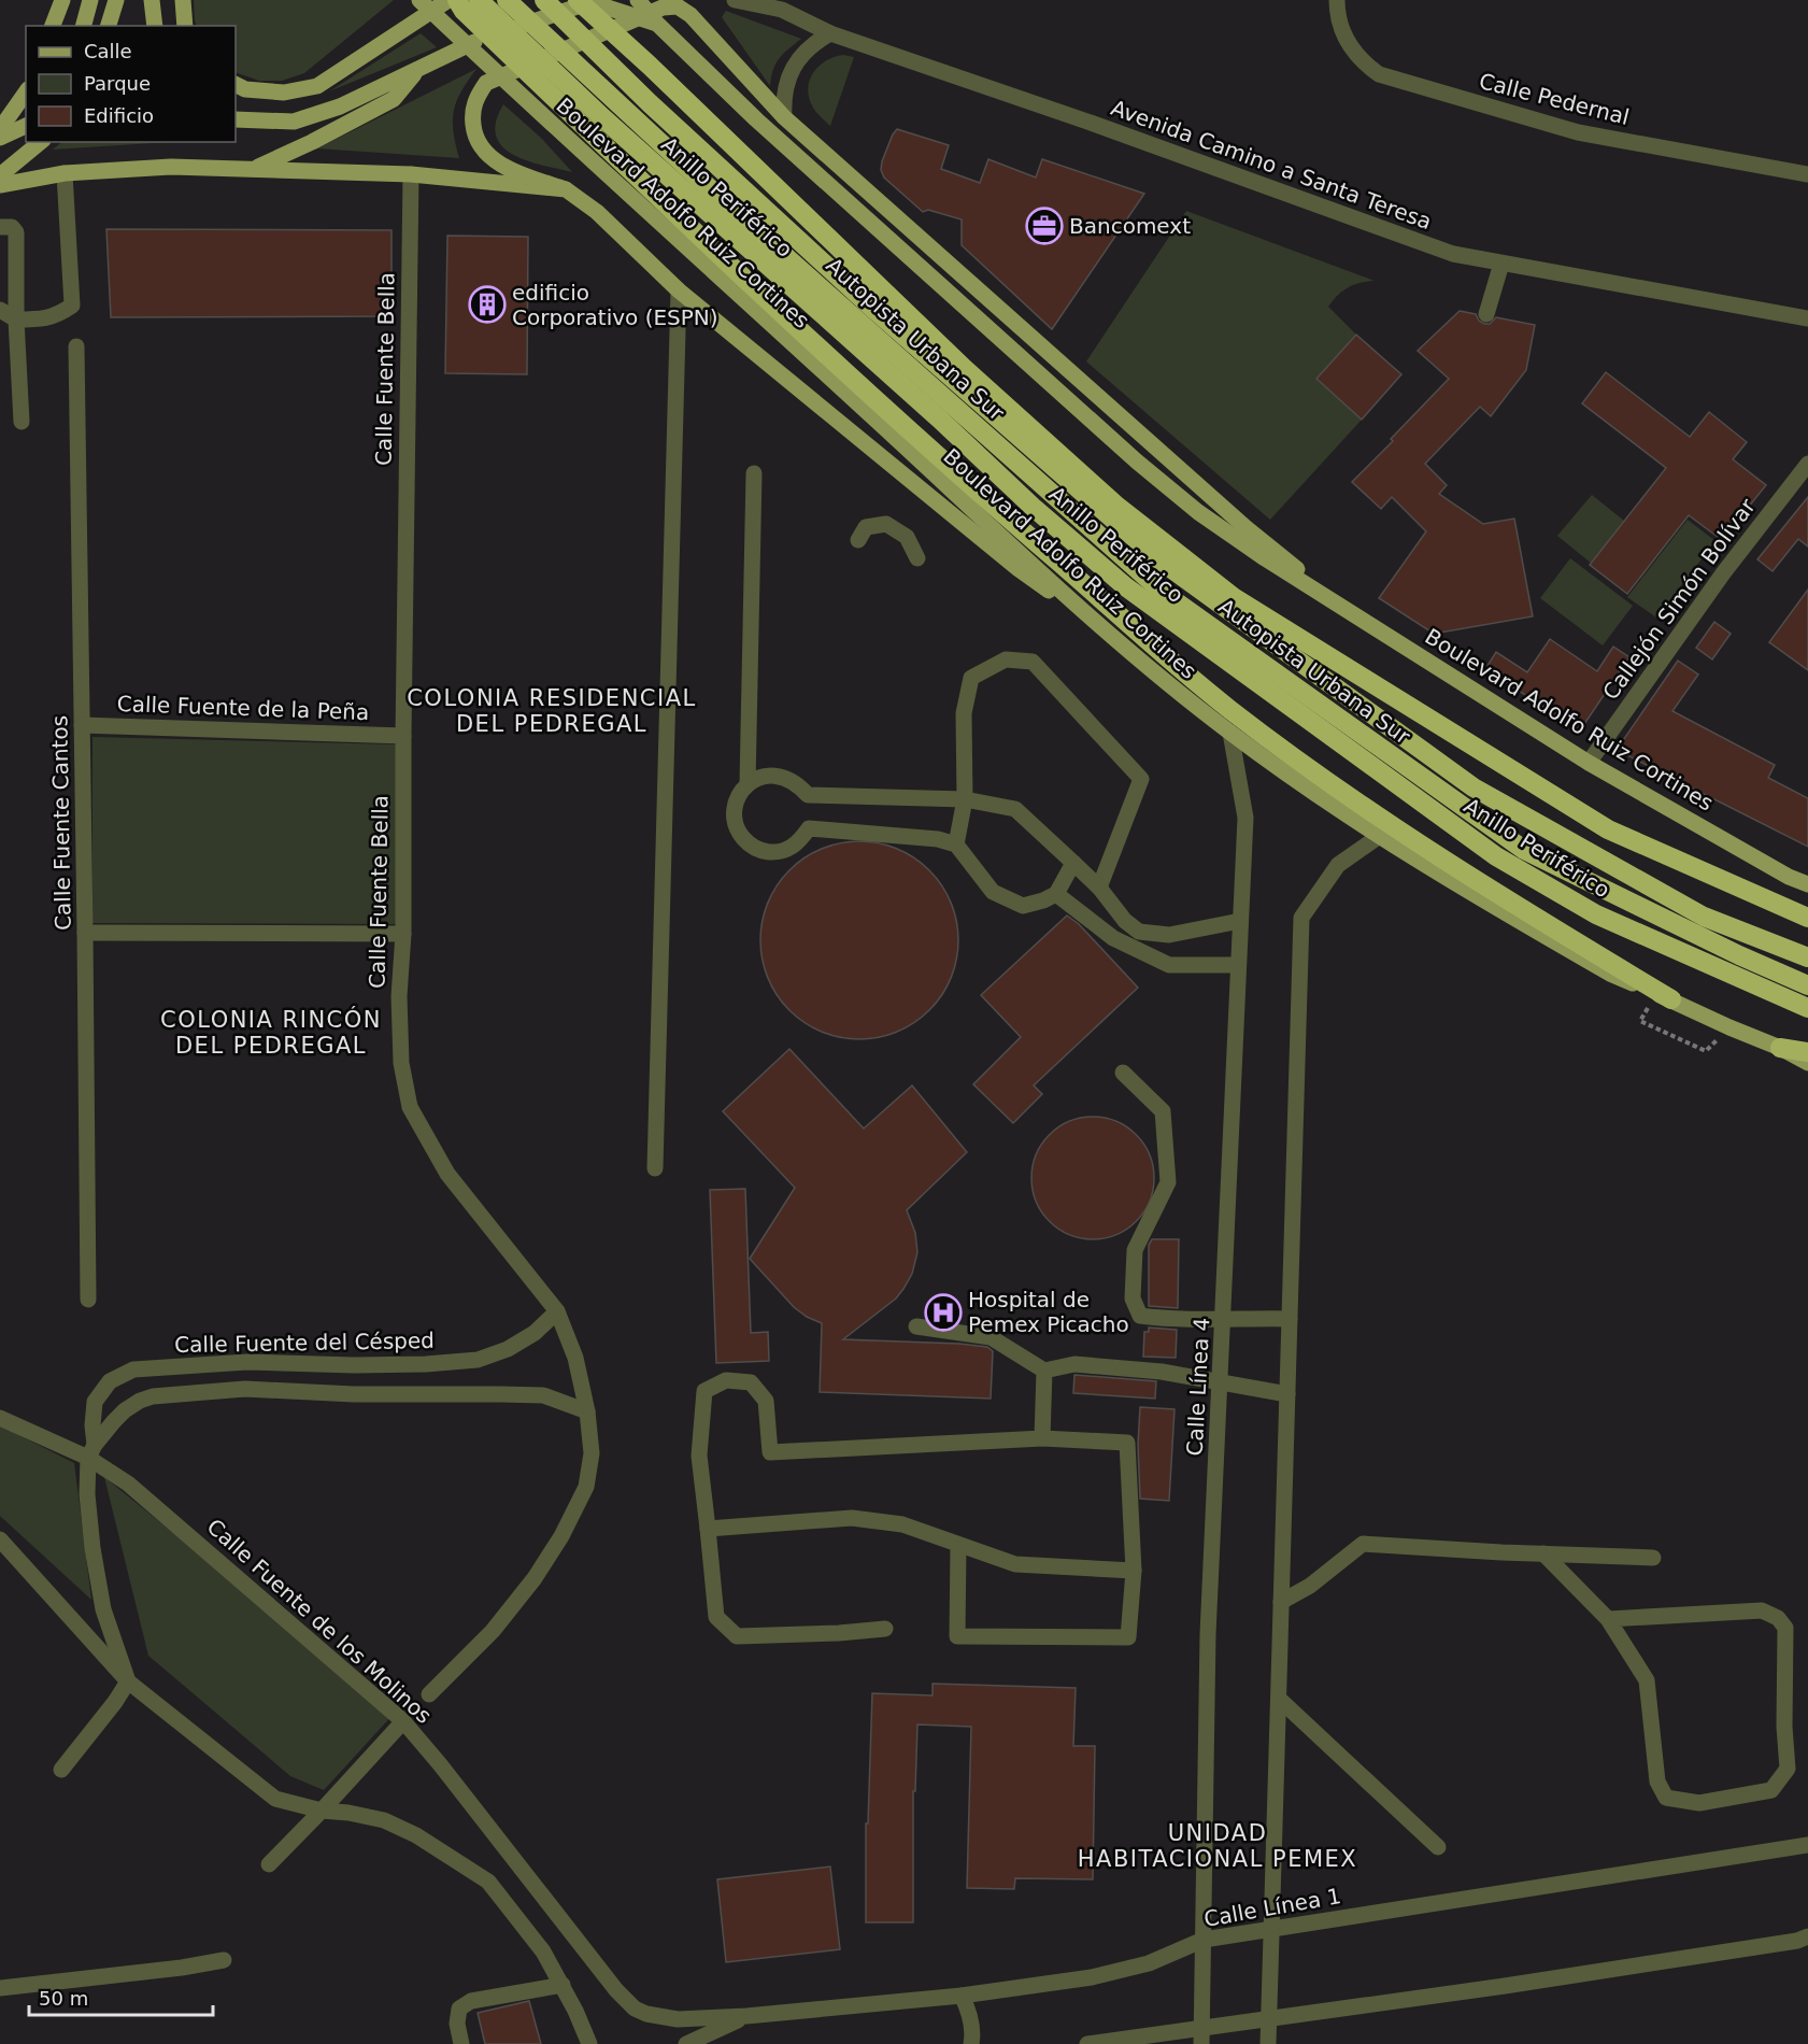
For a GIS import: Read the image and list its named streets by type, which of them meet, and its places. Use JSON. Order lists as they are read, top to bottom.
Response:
{
  "streets": {
    "highway": ["Anillo Periférico", "Autopista Urbana Sur"],
    "main road": ["Boulevard Adolfo Ruiz Cortines"],
    "street": [
      "Calle Pedernal",
      "Avenida Camino a Santa Teresa",
      "Calle Fuente Bella",
      "Callejón Simón Bolívar",
      "Calle Fuente de la Peña",
      "Calle Fuente Cantos",
      "Calle Fuente del Césped",
      "Calle Línea 4",
      "Calle Fuente de los Molinos",
      "Calle Línea 1"
    ]
  },
  "crossings": [
    ["Boulevard Adolfo Ruiz Cortines", "Callejón Simón Bolívar"],
    ["Boulevard Adolfo Ruiz Cortines", "Calle Línea 4"],
    ["Calle Fuente Bella", "Calle Fuente de la Peña"],
    ["Calle Fuente Bella", "Calle Fuente del Césped"],
    ["Calle Fuente de la Peña", "Calle Fuente Cantos"],
    ["Calle Fuente del Césped", "Calle Fuente de los Molinos"],
    ["Calle Línea 4", "Calle Línea 1"],
    ["Calle Fuente de los Molinos", "Calle Línea 1"]
  ],
  "districts": ["COLONIA RESIDENCIAL DEL PEDREGAL", "COLONIA RINCÓN DEL PEDREGAL", "UNIDAD HABITACIONAL PEMEX"],
  "places": {
    "office": ["Bancomext"],
    "building": ["edificio Corporativo (ESPN)"],
    "hospital": ["Hospital de Pemex Picacho"]
  },
  "legend": ["Calle", "Parque", "Edificio"],
  "scale_bar": "50 m"
}
